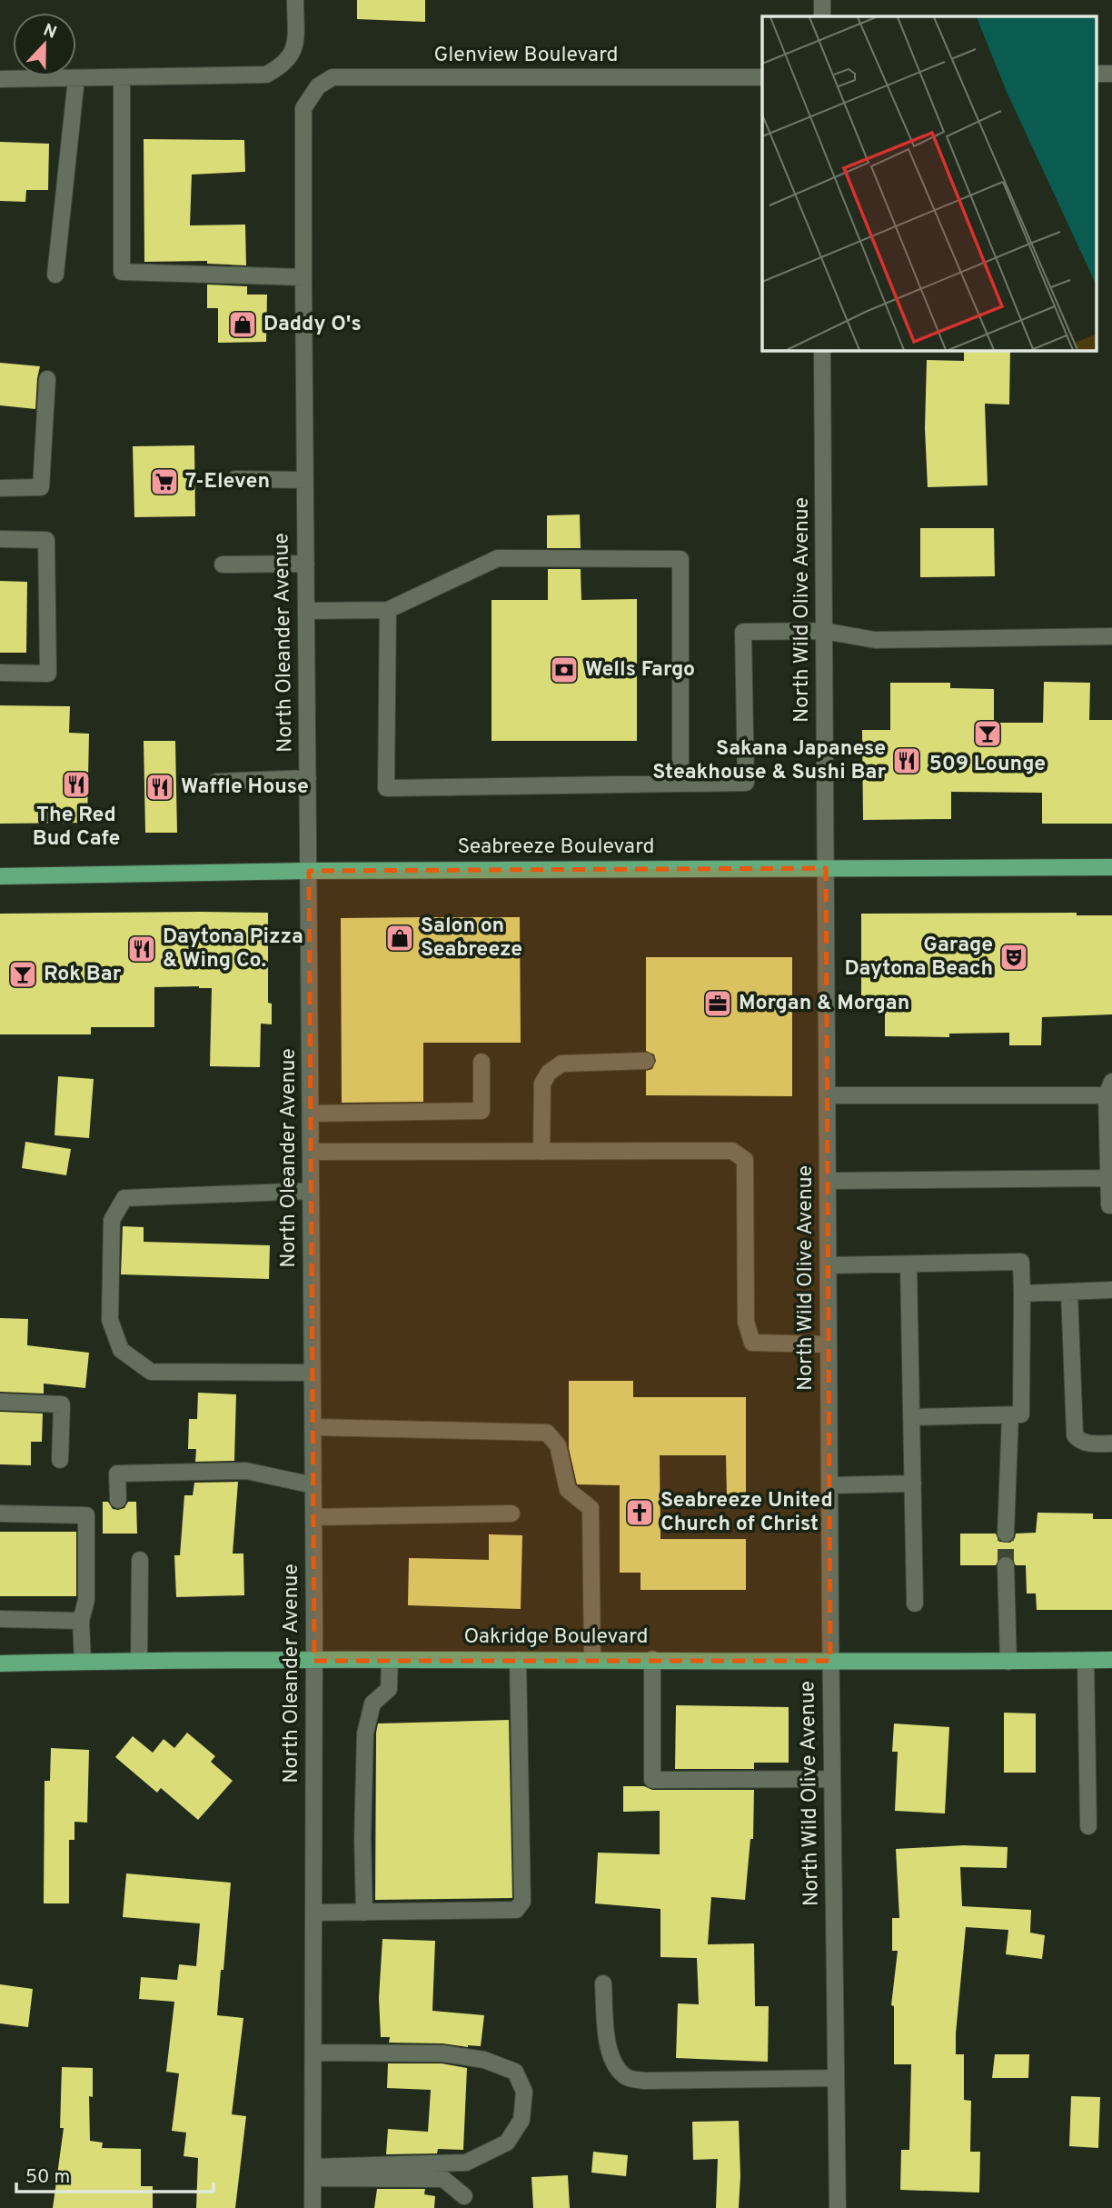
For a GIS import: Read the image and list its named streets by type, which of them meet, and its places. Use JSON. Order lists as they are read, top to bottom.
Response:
{
  "streets": {
    "main road": ["Seabreeze Boulevard", "Oakridge Boulevard"],
    "street": ["Glenview Boulevard", "North Wild Olive Avenue", "North Oleander Avenue"]
  },
  "crossings": [
    ["Glenview Boulevard", "North Oleander Avenue"],
    ["North Wild Olive Avenue", "Seabreeze Boulevard"],
    ["North Wild Olive Avenue", "Oakridge Boulevard"],
    ["North Oleander Avenue", "Seabreeze Boulevard"],
    ["North Oleander Avenue", "Oakridge Boulevard"]
  ],
  "places": {
    "shop": ["Daddy O's", "Salon on Seabreeze"],
    "supermarket": ["7-Eleven"],
    "bank": ["Wells Fargo"],
    "bar": ["509 Lounge", "Rok Bar"],
    "restaurant": [
      "Sakana Japanese Steakhouse & Sushi Bar",
      "The Red Bud Cafe",
      "Waffle House",
      "Daytona Pizza & Wing Co."
    ],
    "theatre": ["Garage Daytona Beach"],
    "office": ["Morgan & Morgan"],
    "church": ["Seabreeze United Church of Christ"]
  },
  "scale_bar": "50 m",
  "north": "top"
}
